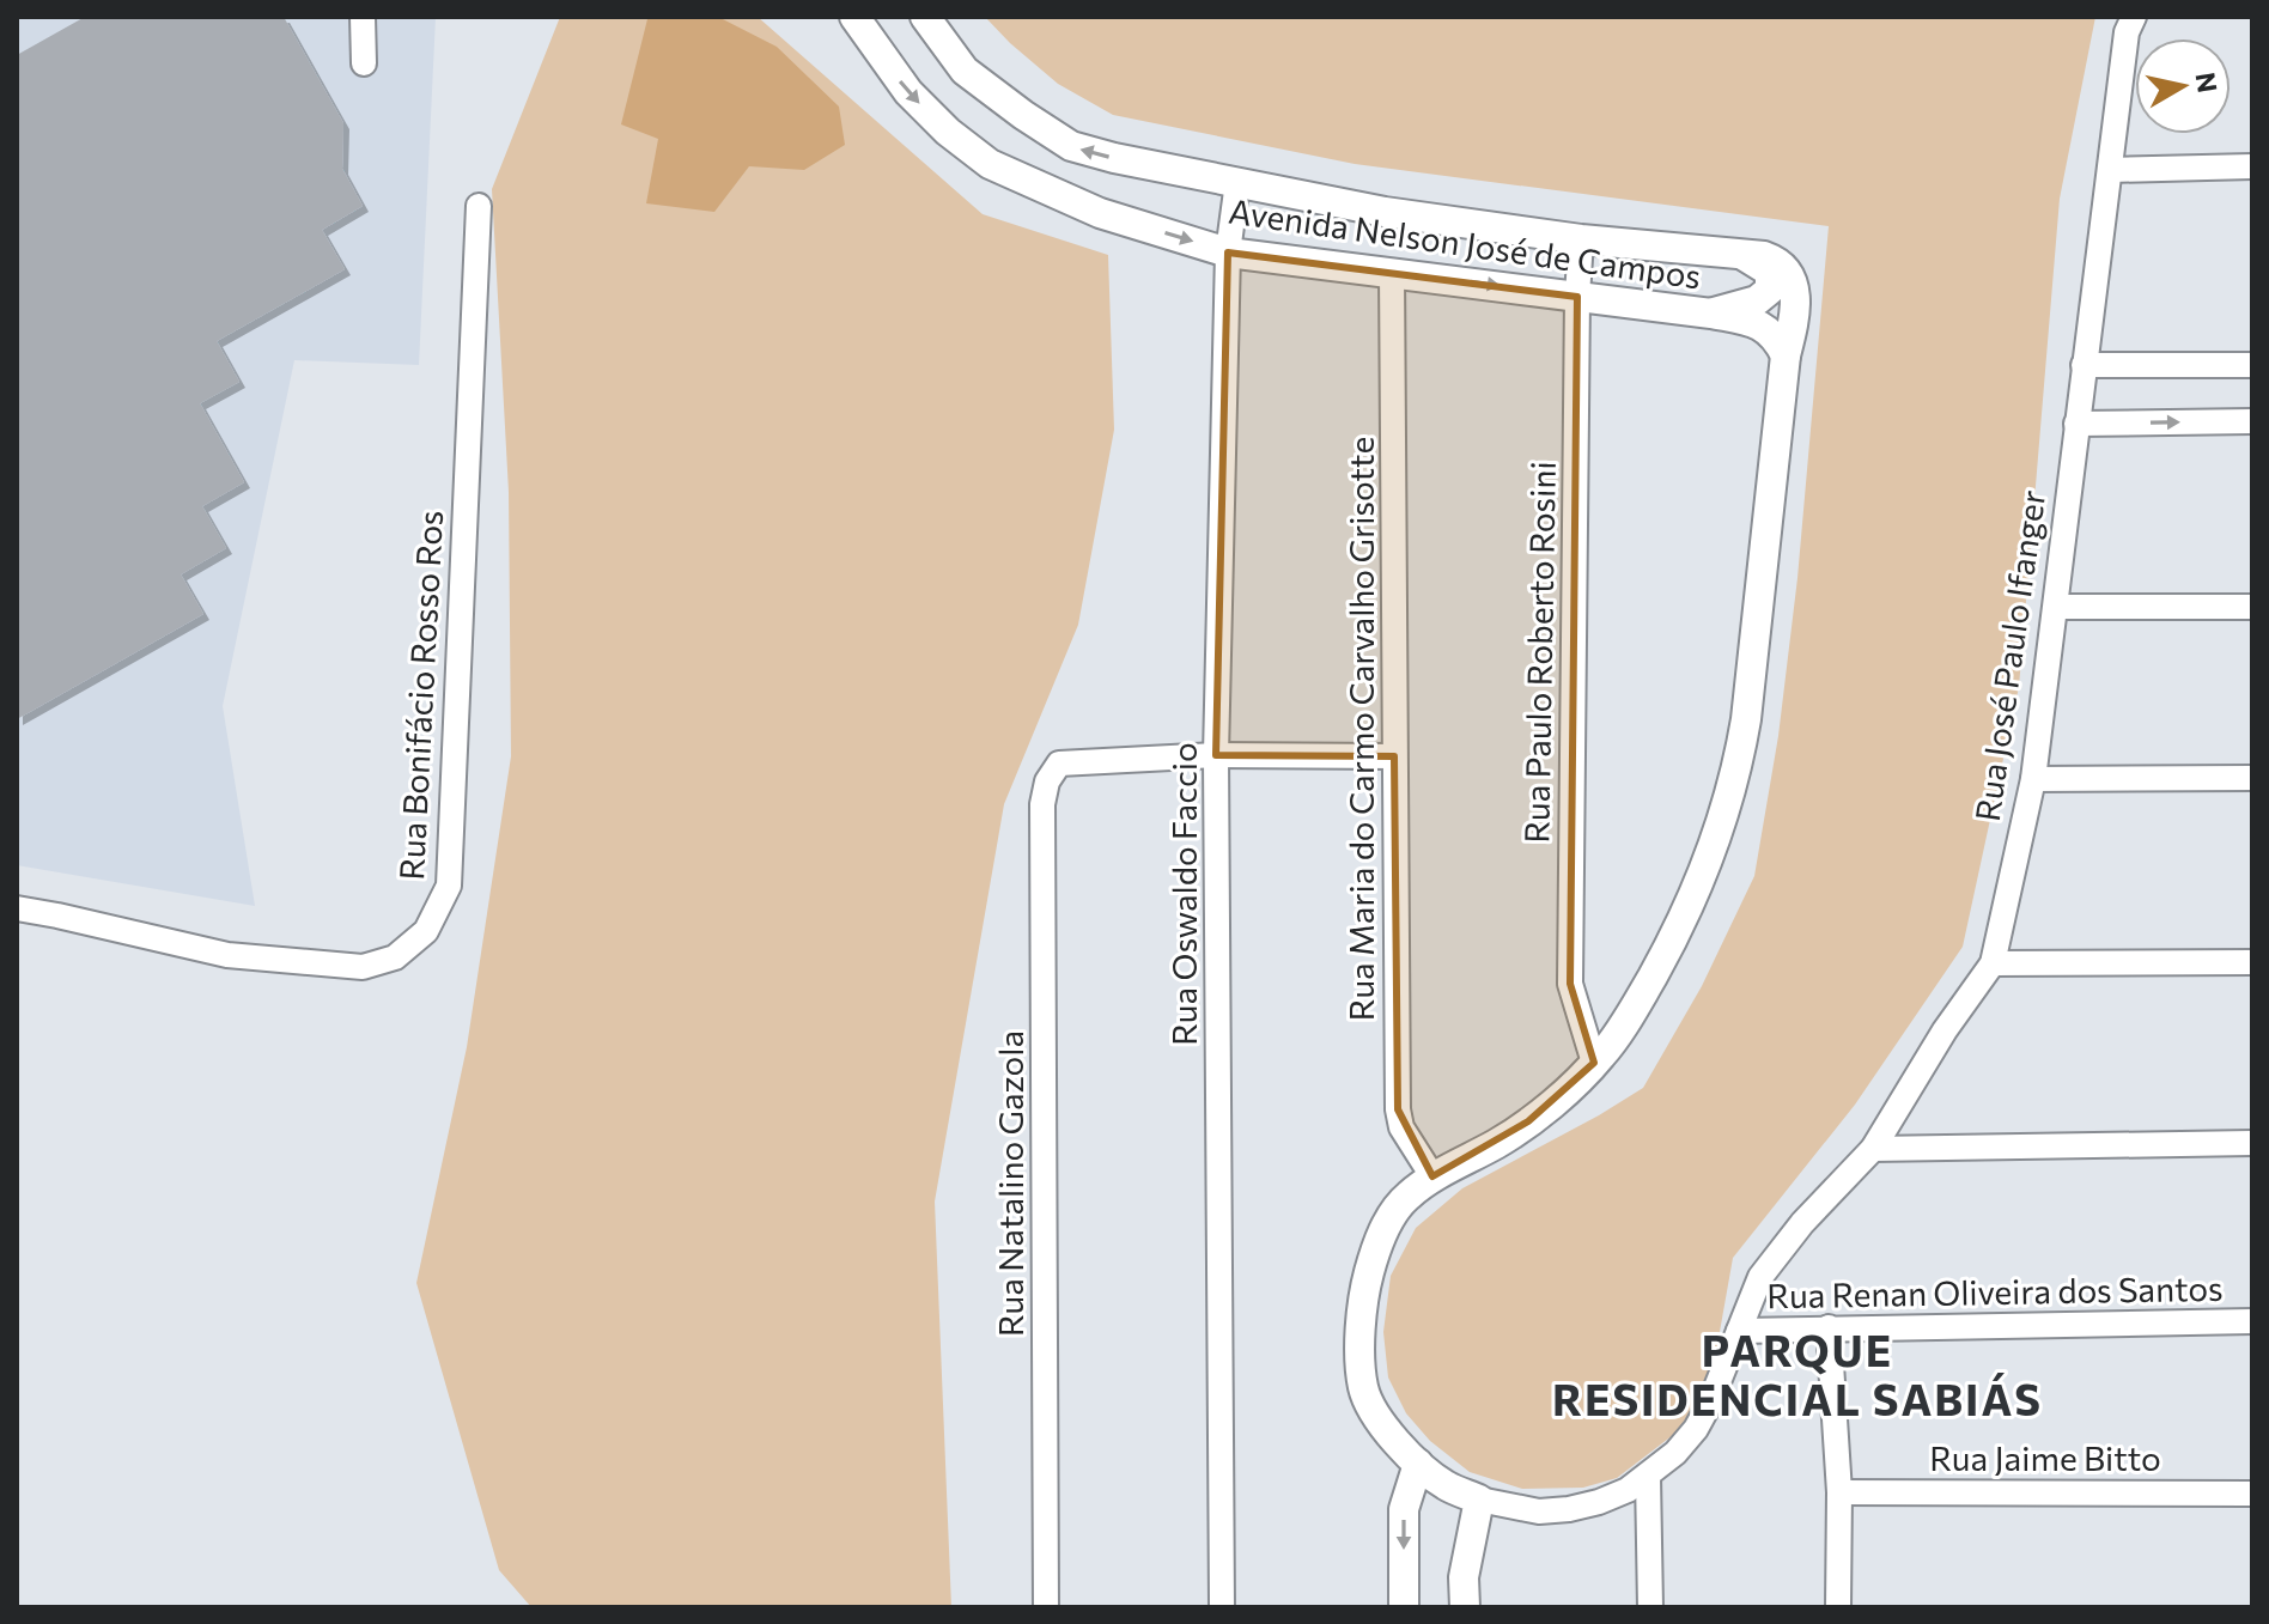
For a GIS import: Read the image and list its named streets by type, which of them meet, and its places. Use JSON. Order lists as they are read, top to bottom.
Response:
{
  "streets": {
    "main road": ["Avenida Nelson José de Campos"],
    "street": [
      "Rua Paulo Roberto Rosini",
      "Rua José Paulo Ifanger",
      "Rua Bonifácio Rosso Ros",
      "Rua Maria do Carmo Carvalho Grisotte",
      "Rua Oswaldo Faccio",
      "Rua Natalino Gazola",
      "Rua Renan Oliveira dos Santos",
      "Rua Jaime Bitto"
    ]
  },
  "crossings": [
    ["Avenida Nelson José de Campos", "Rua Paulo Roberto Rosini"],
    ["Avenida Nelson José de Campos", "Rua Maria do Carmo Carvalho Grisotte"],
    ["Avenida Nelson José de Campos", "Rua Oswaldo Faccio"],
    ["Rua José Paulo Ifanger", "Rua Renan Oliveira dos Santos"],
    ["Rua Oswaldo Faccio", "Rua Natalino Gazola"]
  ],
  "districts": ["PARQUE RESIDENCIAL SABIÁS"],
  "north": "right"
}
